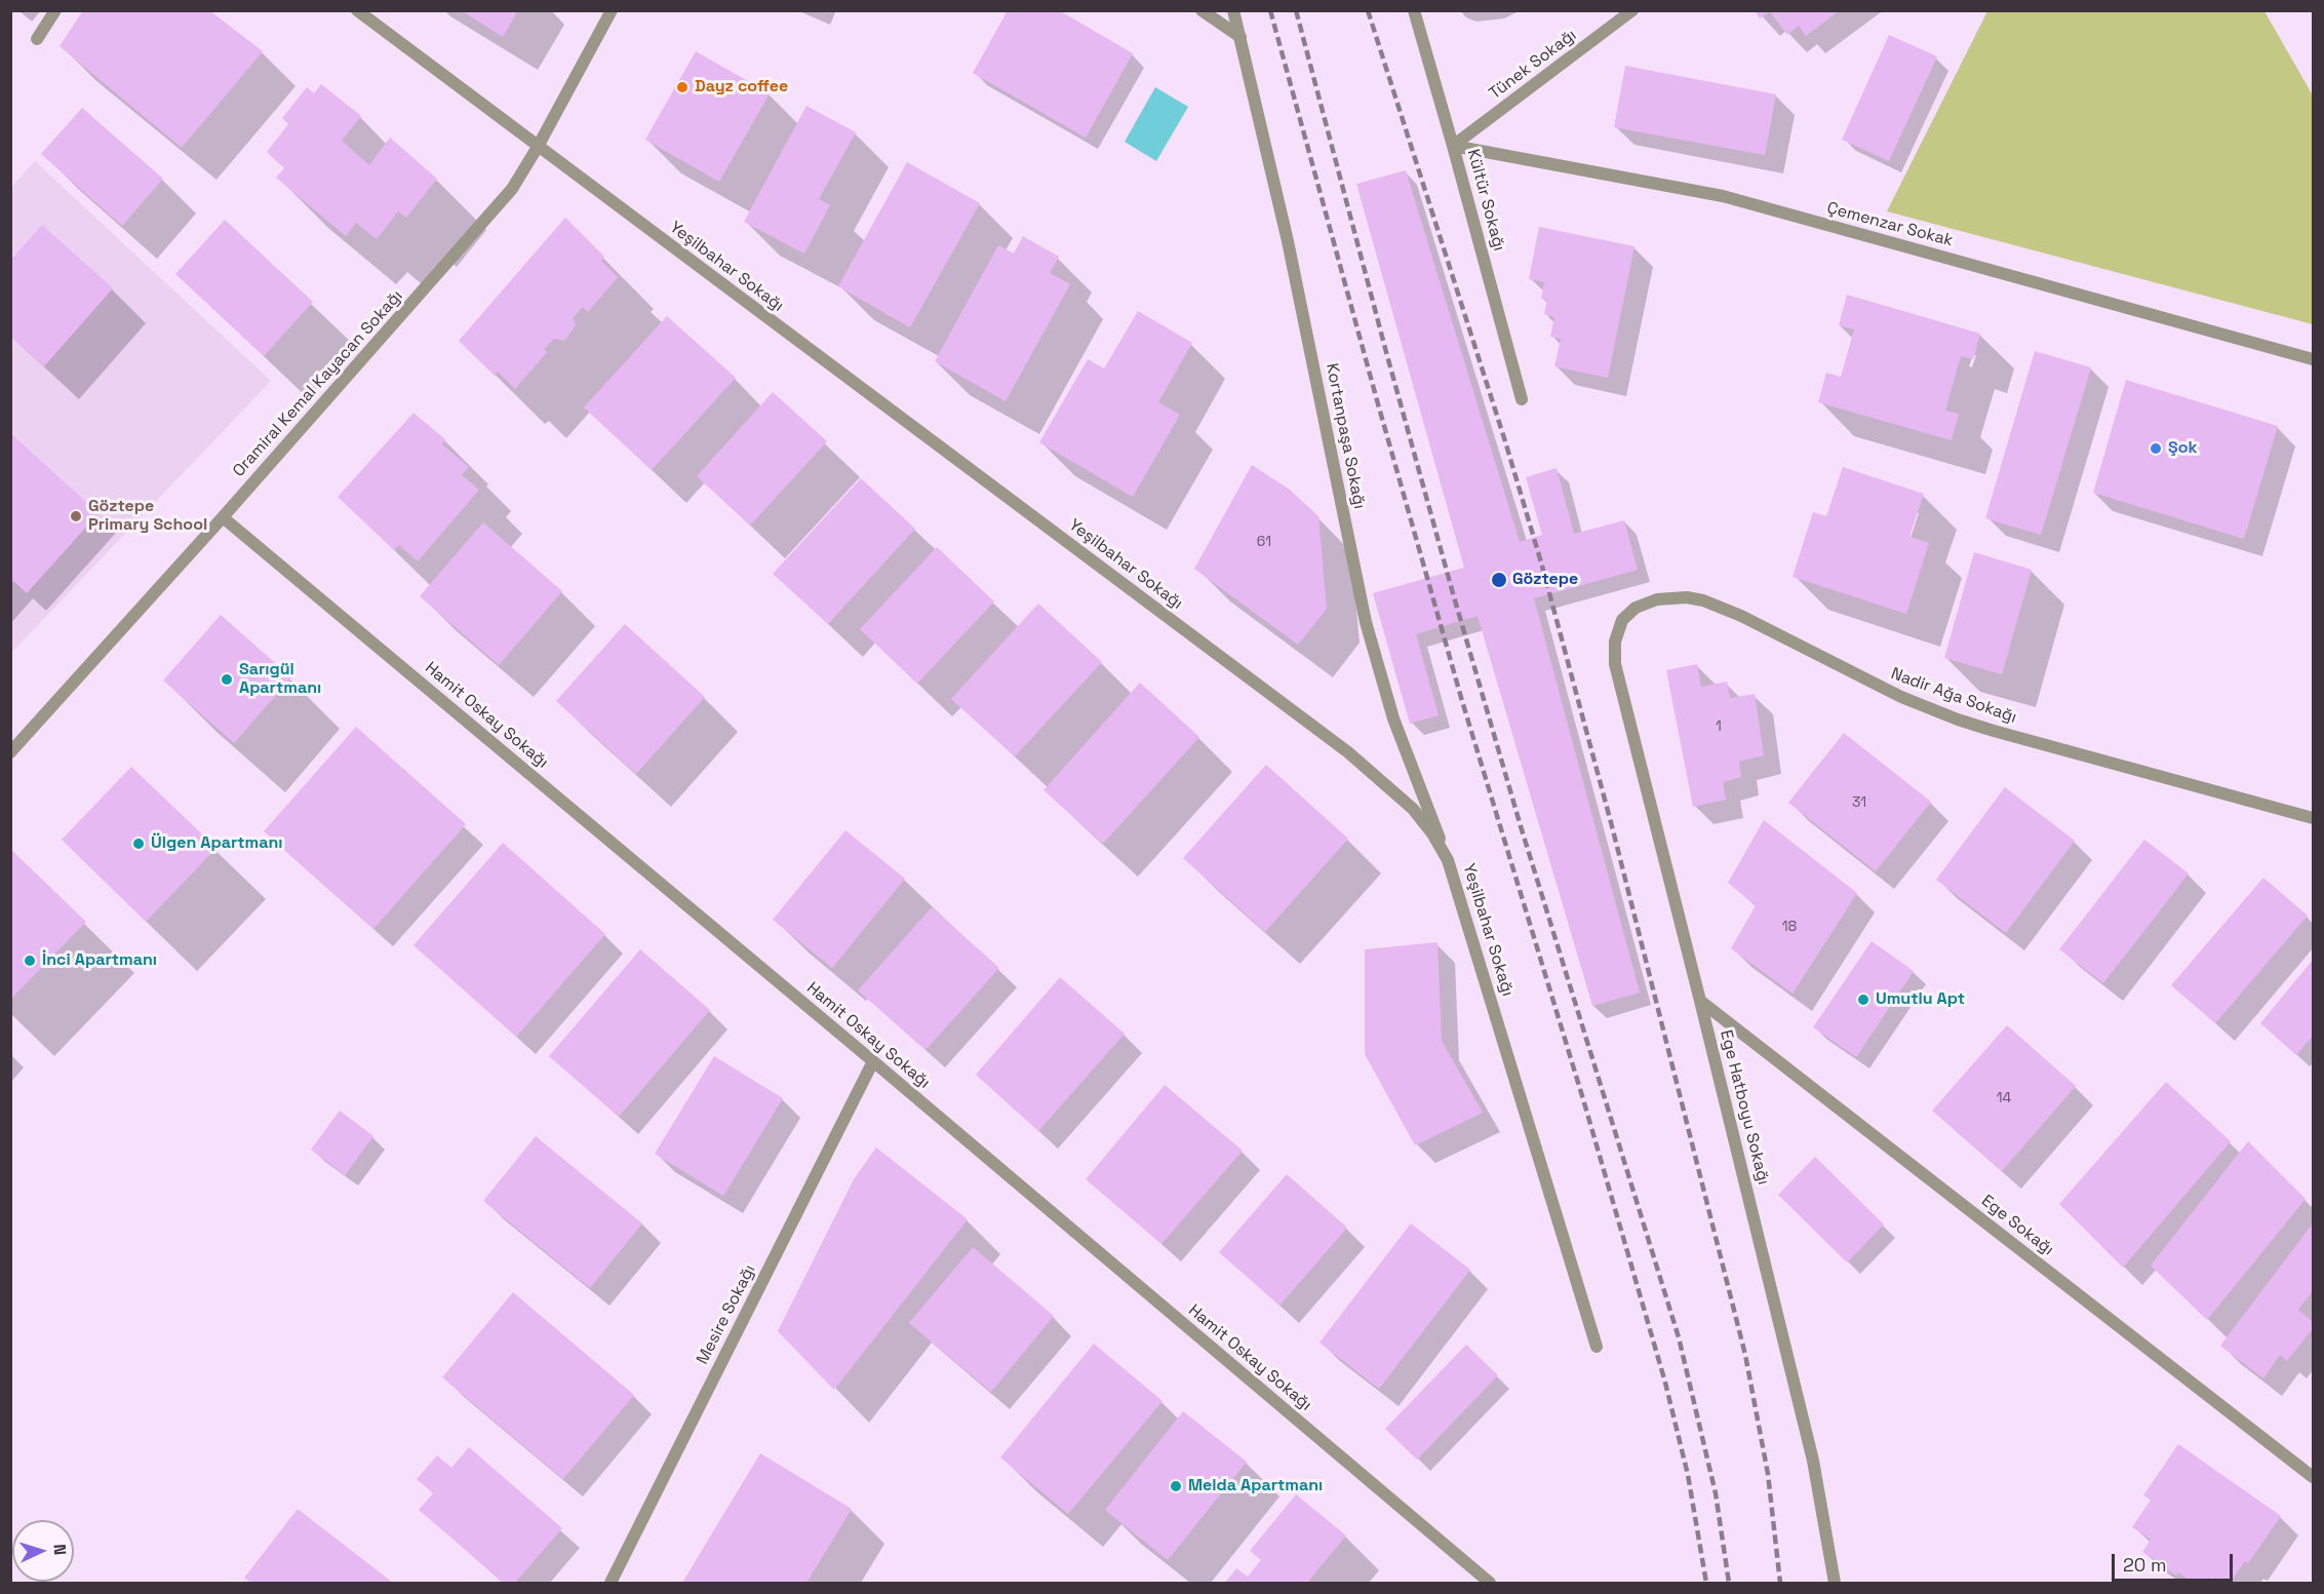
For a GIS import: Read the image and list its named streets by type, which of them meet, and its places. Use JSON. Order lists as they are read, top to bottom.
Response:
{
  "streets": {
    "street": [
      "Tünek Sokağı",
      "Kültür Sokağı",
      "Çemenzar Sokak",
      "Yeşilbahar Sokağı",
      "Oramiral Kemal Kayacan Sokağı",
      "Kortanpaşa Sokağı",
      "Nadir Ağa Sokağı",
      "Hamit Oskay Sokağı",
      "Ege Hatboyu Sokağı",
      "Ege Sokağı",
      "Mesire Sokağı"
    ]
  },
  "crossings": [
    ["Tünek Sokağı", "Kültür Sokağı"],
    ["Tünek Sokağı", "Çemenzar Sokak"],
    ["Kültür Sokağı", "Çemenzar Sokak"],
    ["Yeşilbahar Sokağı", "Oramiral Kemal Kayacan Sokağı"],
    ["Yeşilbahar Sokağı", "Kortanpaşa Sokağı"],
    ["Oramiral Kemal Kayacan Sokağı", "Hamit Oskay Sokağı"],
    ["Nadir Ağa Sokağı", "Ege Hatboyu Sokağı"],
    ["Hamit Oskay Sokağı", "Mesire Sokağı"],
    ["Ege Hatboyu Sokağı", "Ege Sokağı"]
  ],
  "places": [
    "Dayz coffee",
    "Şok",
    "Göztepe Primary School",
    "Göztepe",
    "Sarıgül Apartmanı",
    "Ülgen Apartmanı",
    "İnci Apartmanı",
    "Umutlu Apt",
    "Melda Apartmanı"
  ],
  "house_numbers": [
    "61",
    "1",
    "31",
    "18",
    "14"
  ],
  "scale_bar": "20 m",
  "north": "right"
}
